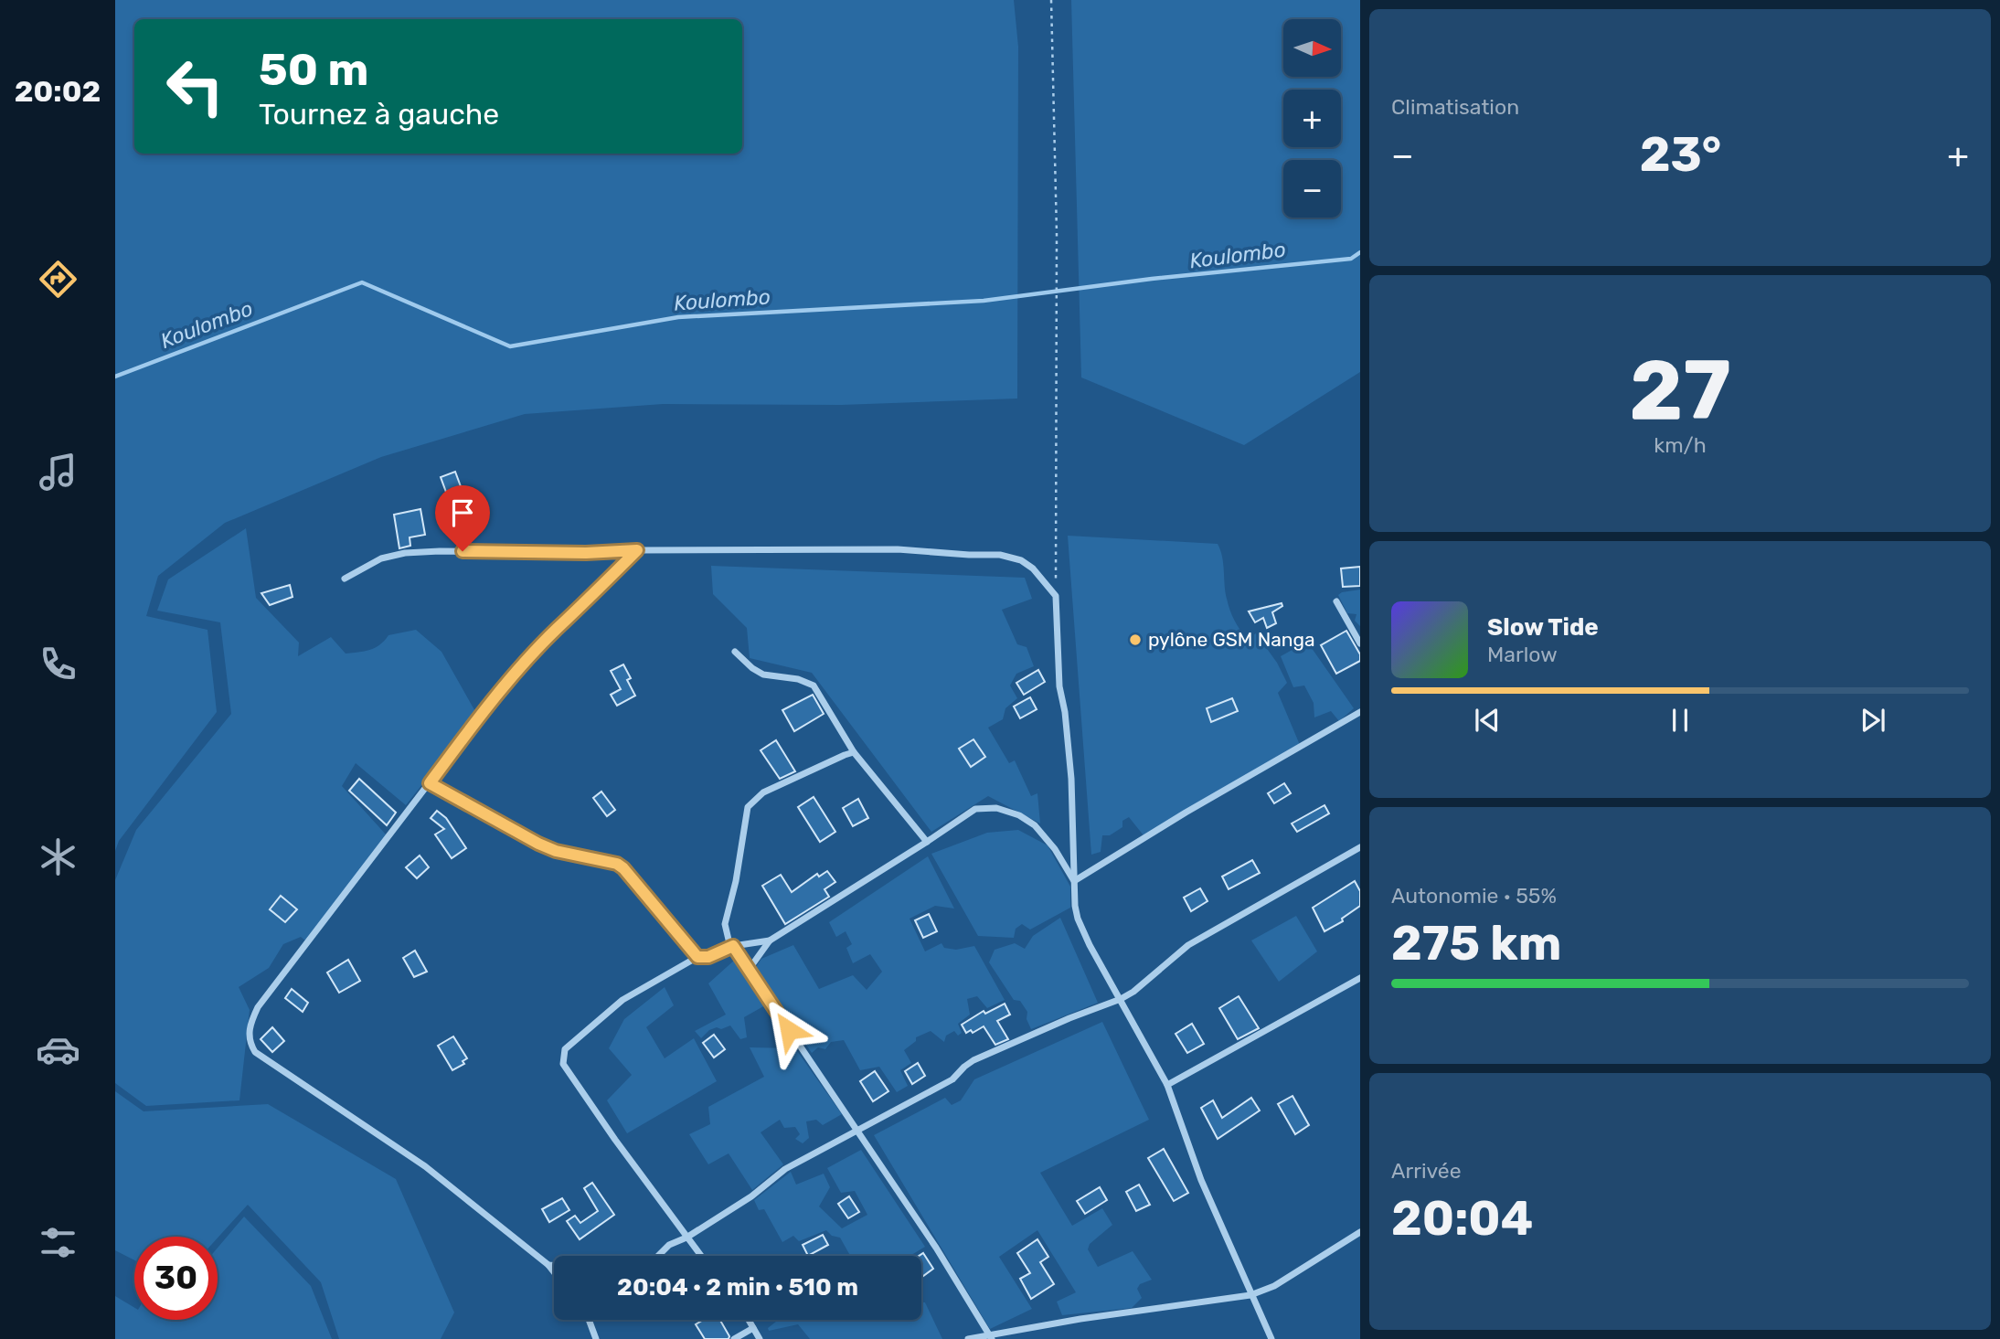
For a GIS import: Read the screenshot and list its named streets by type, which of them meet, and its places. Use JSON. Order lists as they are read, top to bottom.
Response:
{
  "water": ["Koulombo"],
  "places": ["pylône GSM Nanga"],
  "north": "right",
  "page": {
    "tabs": "20:02",
    "tile": [
      "Climatisation",
      ["27", "km/h"],
      ["Autonomie · 55%", "275 km"],
      ["Arrivée", "20:04"]
    ],
    "map_buttons": ["+", "−"],
    "turn": ["50 m", "Tournez à gauche"],
    "heat": ["−", "23°", "+"],
    "song": ["Slow Tide", "Marlow"],
    "limit": "30",
    "trip": "20:04 · 2 min · 510 m"
  }
}
